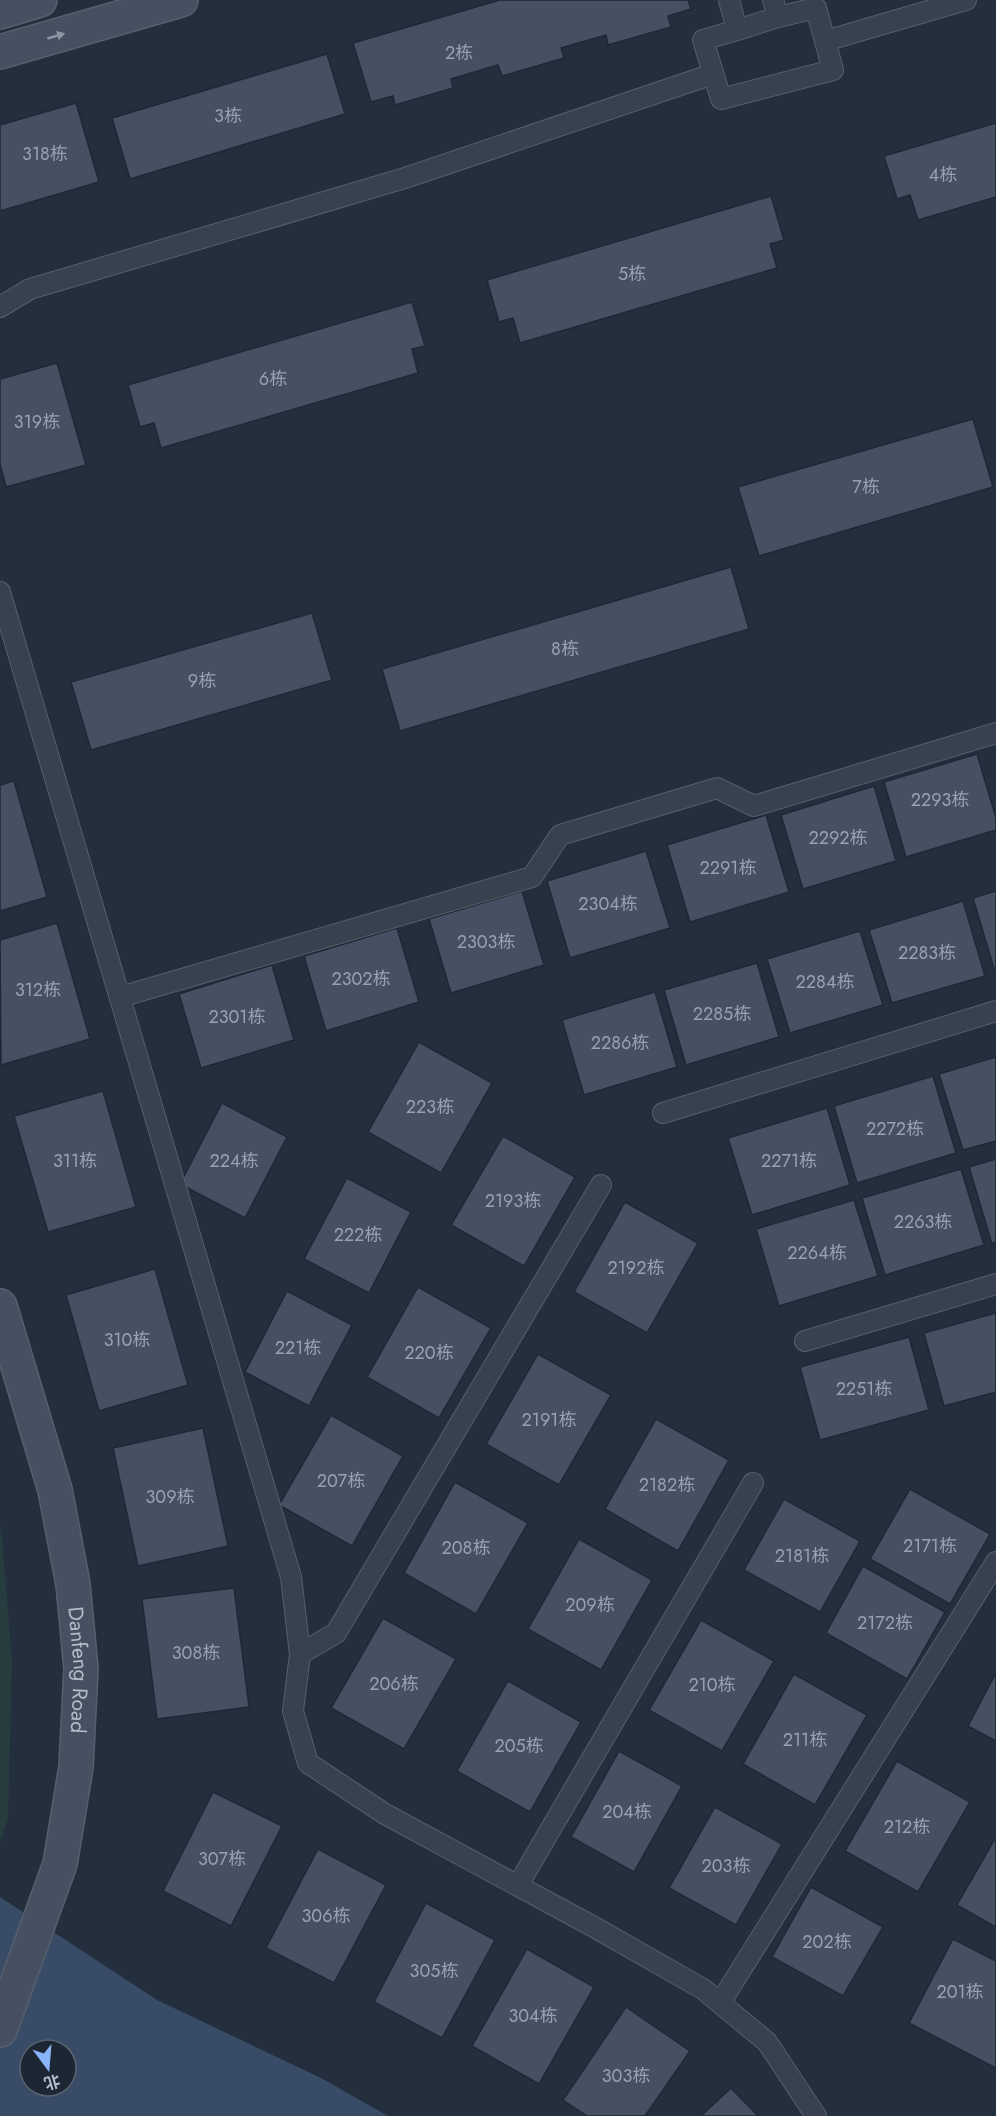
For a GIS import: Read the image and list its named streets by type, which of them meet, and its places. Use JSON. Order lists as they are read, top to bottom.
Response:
{
  "streets": {
    "main road": ["Danfeng Road"]
  },
  "house_numbers": [
    "2栋",
    "3栋",
    "318栋",
    "4栋",
    "5栋",
    "6栋",
    "319栋",
    "7栋",
    "8栋",
    "9栋",
    "2293栋",
    "2292栋",
    "2291栋",
    "2304栋",
    "2303栋",
    "2283栋",
    "2302栋",
    "2284栋",
    "312栋",
    "2285栋",
    "2301栋",
    "2286栋",
    "223栋",
    "2272栋",
    "311栋",
    "224栋",
    "2271栋",
    "2193栋",
    "2263栋",
    "222栋",
    "2264栋",
    "2192栋",
    "310栋",
    "221栋",
    "220栋",
    "2251栋",
    "2191栋",
    "207栋",
    "2182栋",
    "309栋",
    "2171栋",
    "208栋",
    "2181栋",
    "209栋",
    "2172栋",
    "308栋",
    "206栋",
    "210栋",
    "211栋",
    "205栋",
    "204栋",
    "212栋",
    "307栋",
    "203栋",
    "306栋",
    "202栋",
    "305栋",
    "201栋",
    "304栋",
    "303栋"
  ],
  "north": "bottom"
}
